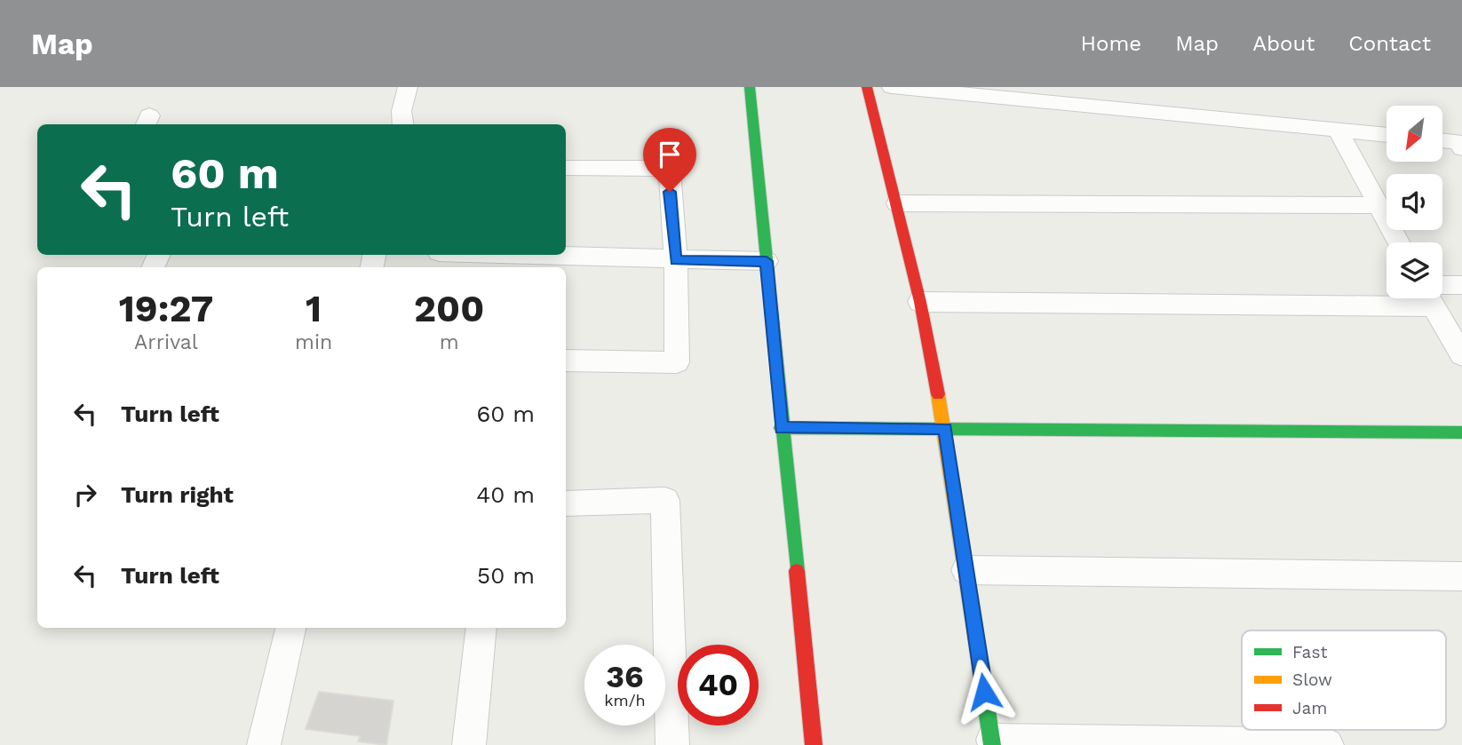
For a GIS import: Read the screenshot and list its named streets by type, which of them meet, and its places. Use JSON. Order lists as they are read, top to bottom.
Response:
{
  "legend": ["Fast", "Slow", "Jam"],
  "north": "bottom left",
  "page": {
    "header": "Map",
    "nav": [
      "Home",
      "Map",
      "About",
      "Contact"
    ],
    "turn": ["60 m", "Turn left"],
    "eta": [
      "19:27",
      "Arrival",
      "1",
      "min",
      "200",
      "m"
    ],
    "list": [
      {
        "name": "Turn left",
        "value": "60 m"
      },
      {
        "name": "Turn right",
        "value": "40 m"
      },
      {
        "name": "Turn left",
        "value": "50 m"
      }
    ],
    "speed": "36 km/h",
    "limit": "40"
  }
}
